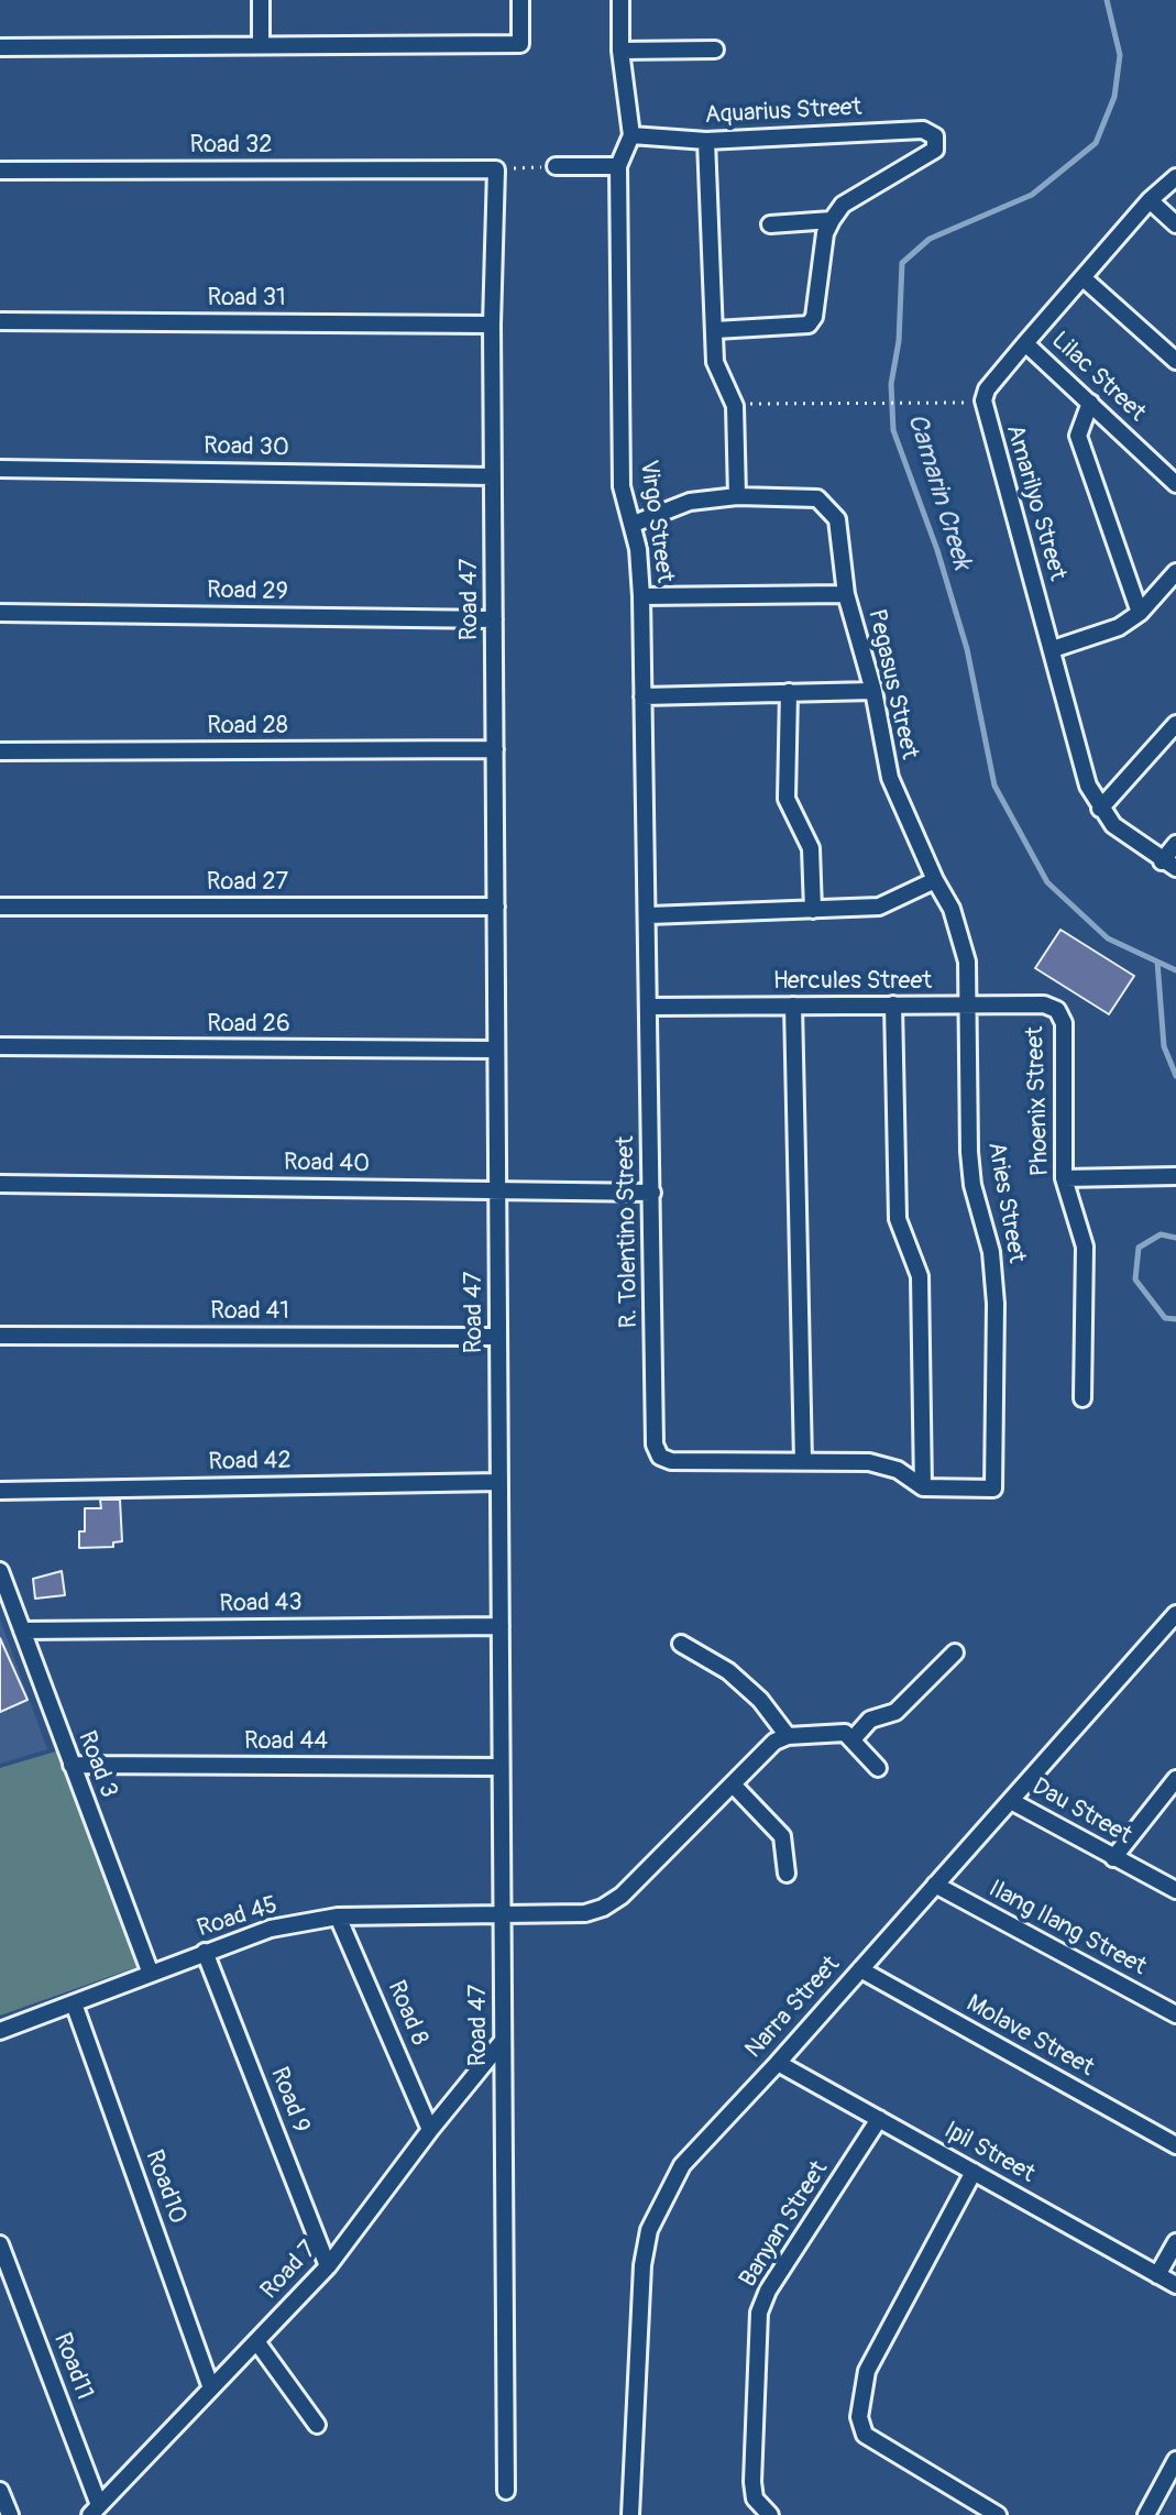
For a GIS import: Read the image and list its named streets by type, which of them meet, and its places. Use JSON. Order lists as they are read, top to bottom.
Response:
{
  "streets": {
    "street": [
      "Aquarius Street",
      "Road 32",
      "Road 31",
      "Lilac Street",
      "Road 30",
      "Amarilyo Street",
      "Virgo Street",
      "Road 29",
      "Road 47",
      "Pegasus Street",
      "Road 28",
      "Road 27",
      "Hercules Street",
      "Road 26",
      "Phoenix Street",
      "Road 40",
      "Aries Street",
      "R. Tolentino Street",
      "Road 41",
      "Road 42",
      "Road 43",
      "Road 44",
      "Road 3",
      "Dau Street",
      "Road 45",
      "Ilang Ilang Street",
      "Narra Street",
      "Road 8",
      "Molave Street",
      "Road 9",
      "Ipil Street",
      "Road10",
      "Banyan Street",
      "Road 7",
      "Road11"
    ]
  },
  "crossings": [
    ["Aquarius Street", "Virgo Street"],
    ["Road 32", "Road 47"],
    ["Road 31", "Road 47"],
    ["Lilac Street", "Amarilyo Street"],
    ["Road 30", "Road 47"],
    ["Virgo Street", "Hercules Street"],
    ["Virgo Street", "R. Tolentino Street"],
    ["Road 29", "Road 47"],
    ["Road 47", "Road 28"],
    ["Road 47", "Road 27"],
    ["Road 47", "Road 26"],
    ["Road 47", "Road 40"],
    ["Road 47", "Road 41"],
    ["Road 47", "Road 42"],
    ["Road 47", "Road 43"],
    ["Road 47", "Road 44"],
    ["Road 47", "Road 45"],
    ["Road 47", "Road 7"],
    ["Pegasus Street", "Aries Street"],
    ["Hercules Street", "Phoenix Street"],
    ["Hercules Street", "Aries Street"],
    ["Hercules Street", "R. Tolentino Street"],
    ["Road 40", "R. Tolentino Street"],
    ["Road 43", "Road 3"],
    ["Road 44", "Road 3"],
    ["Road 3", "Road 45"],
    ["Dau Street", "Narra Street"],
    ["Road 45", "Road 8"],
    ["Road 45", "Road 9"],
    ["Road 45", "Road10"],
    ["Ilang Ilang Street", "Narra Street"],
    ["Narra Street", "Molave Street"],
    ["Narra Street", "Ipil Street"],
    ["Road 8", "Road 7"],
    ["Road 9", "Road 7"],
    ["Ipil Street", "Banyan Street"],
    ["Road10", "Road 7"],
    ["Road 7", "Road11"]
  ],
  "water": ["Camarin Creek"]
}
